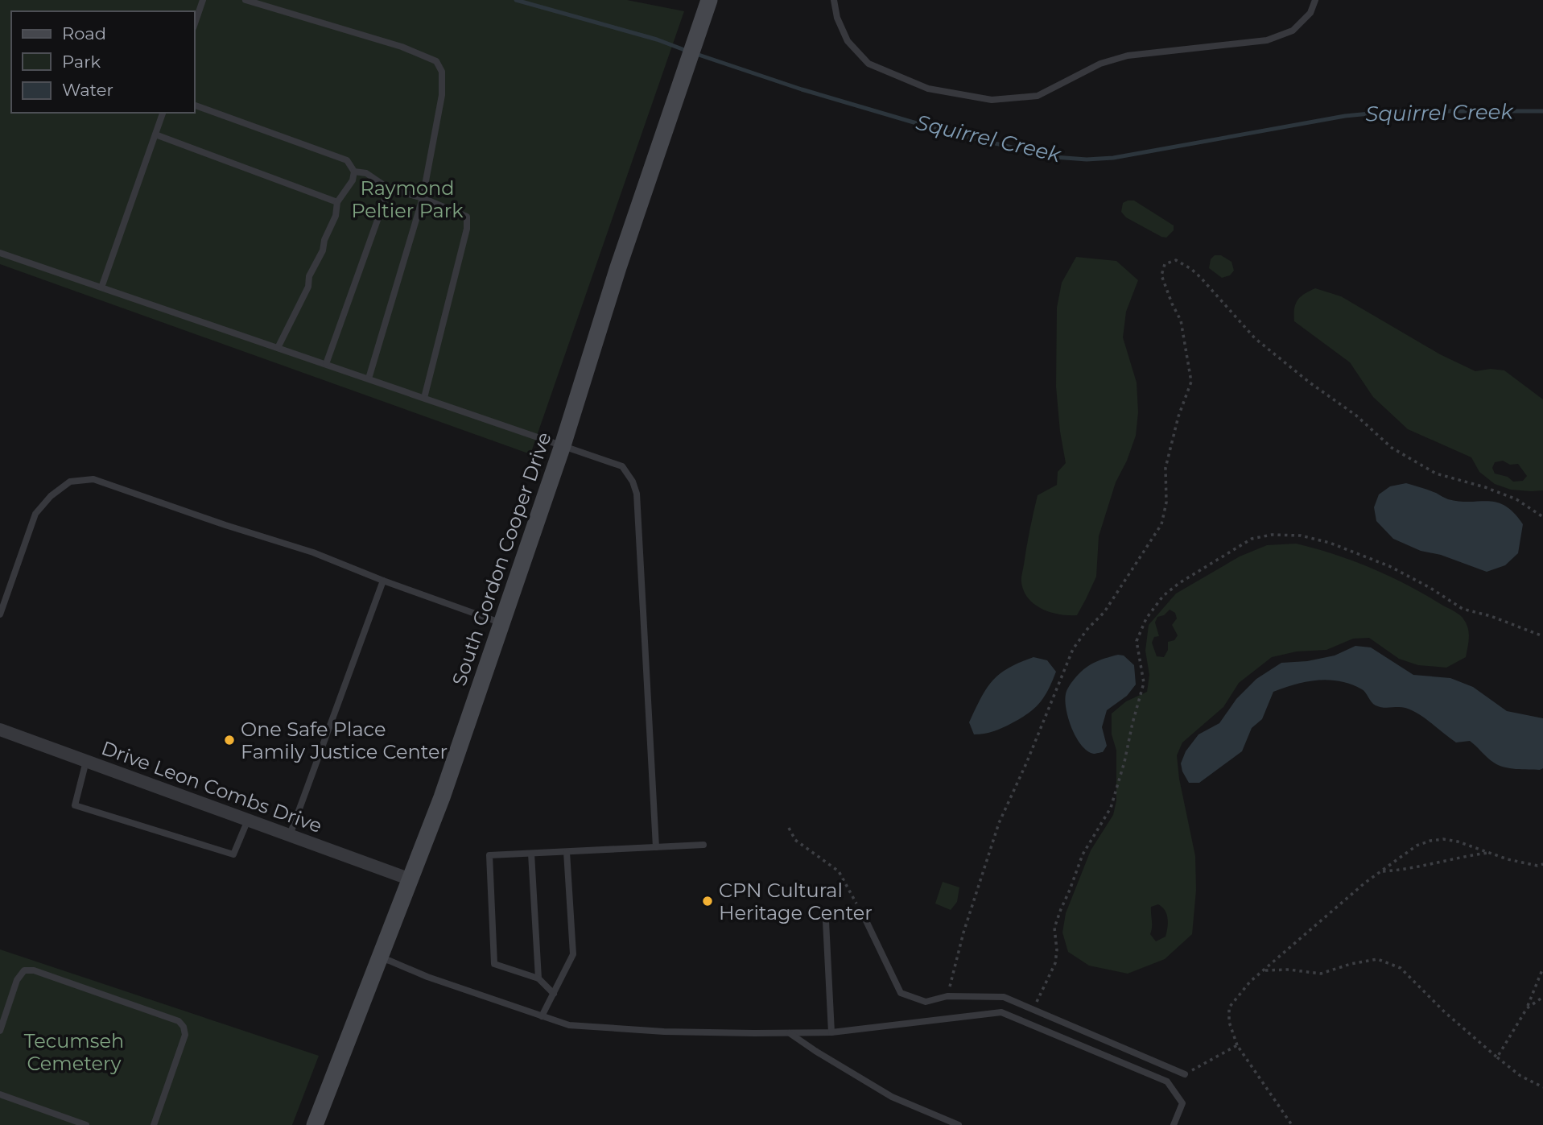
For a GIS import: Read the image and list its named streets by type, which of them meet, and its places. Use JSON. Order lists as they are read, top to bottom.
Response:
{
  "streets": {
    "main road": ["South Gordon Cooper Drive"],
    "street": ["Drive Leon Combs Drive"]
  },
  "crossings": [
    ["South Gordon Cooper Drive", "Drive Leon Combs Drive"]
  ],
  "water": ["Squirrel Creek"],
  "parks": ["Raymond Peltier Park", "Tecumseh Cemetery"],
  "places": ["One Safe Place Family Justice Center", "CPN Cultural Heritage Center"],
  "legend": ["Road", "Park", "Water"]
}
